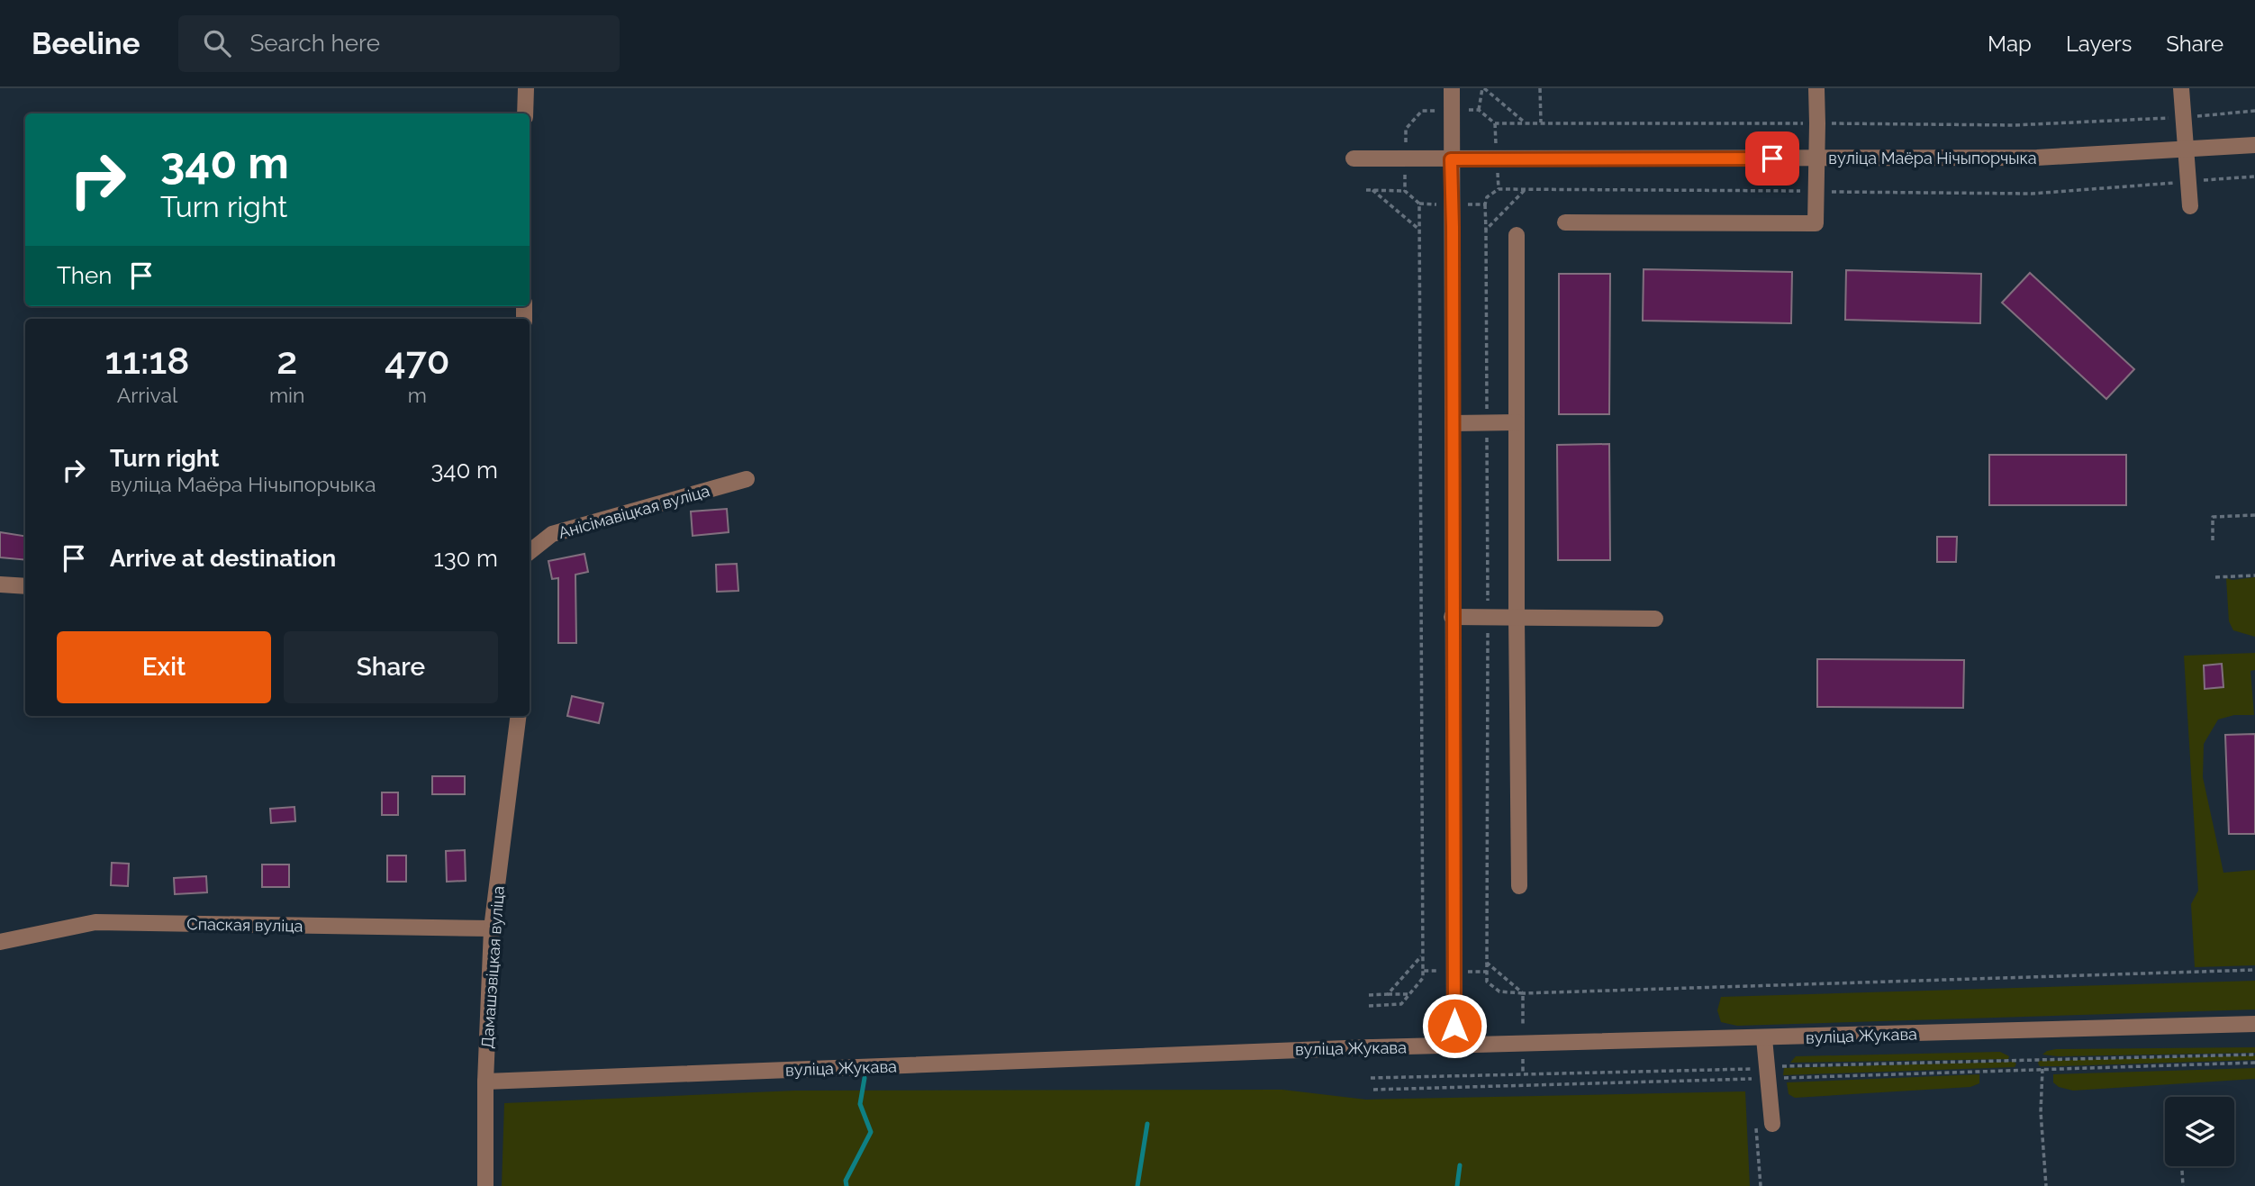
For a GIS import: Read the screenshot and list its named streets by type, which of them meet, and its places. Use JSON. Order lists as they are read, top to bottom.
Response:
{
  "streets": {
    "street": [
      "вуліца Маёра Нічыпорчыка",
      "Анісімавіцкая вуліца",
      "Спаская вуліца",
      "Дамашэвіцкая вуліца",
      "вуліца Жукава"
    ]
  },
  "crossings": [
    ["Спаская вуліца", "Дамашэвіцкая вуліца"],
    ["Дамашэвіцкая вуліца", "вуліца Жукава"]
  ],
  "page": {
    "header": "Beeline",
    "search": "Search here",
    "nav": ["Map", "Layers", "Share"],
    "turn": ["340 m", "Turn right"],
    "then": "Then",
    "eta": [
      "11:18",
      "Arrival",
      "2",
      "min",
      "470",
      "m"
    ],
    "list": [
      {
        "name": "Turn right",
        "note": "вуліца Маёра Нічыпорчыка",
        "value": "340 m"
      },
      {
        "name": "Arrive at destination",
        "value": "130 m"
      }
    ],
    "buttons": ["Exit", "Share"]
  }
}
